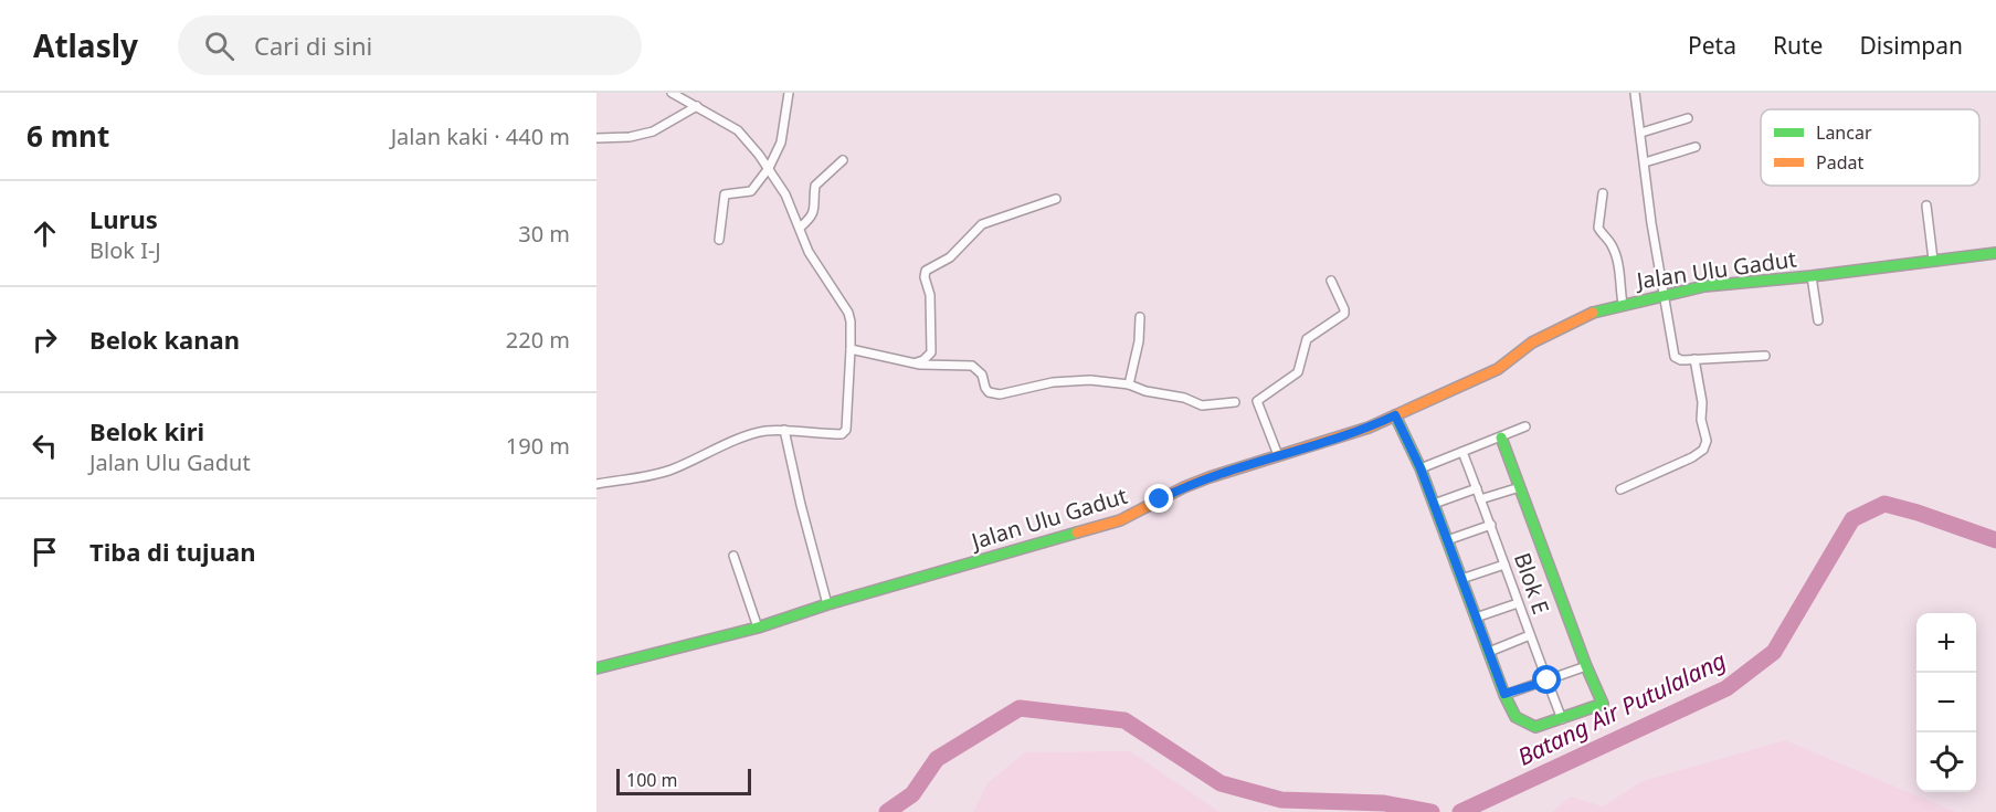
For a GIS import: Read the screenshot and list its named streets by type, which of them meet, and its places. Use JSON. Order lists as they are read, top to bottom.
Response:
{
  "streets": {
    "street": ["Jalan Ulu Gadut", "Blok E"]
  },
  "water": ["Batang Air Putulalang"],
  "legend": ["Lancar", "Padat"],
  "scale_bar": "100 m",
  "page": {
    "header": "Atlasly",
    "search": "Cari di sini",
    "nav": ["Peta", "Rute", "Disimpan"],
    "heading": ["6 mnt", "Jalan kaki · 440 m"],
    "list": [
      ["Lurus", "Blok I-J", "30 m"],
      ["Belok kanan", "220 m"],
      ["Belok kiri", "Jalan Ulu Gadut", "190 m"],
      "Tiba di tujuan"
    ],
    "map_buttons": ["+", "−"],
    "scale": "100 m"
  }
}
